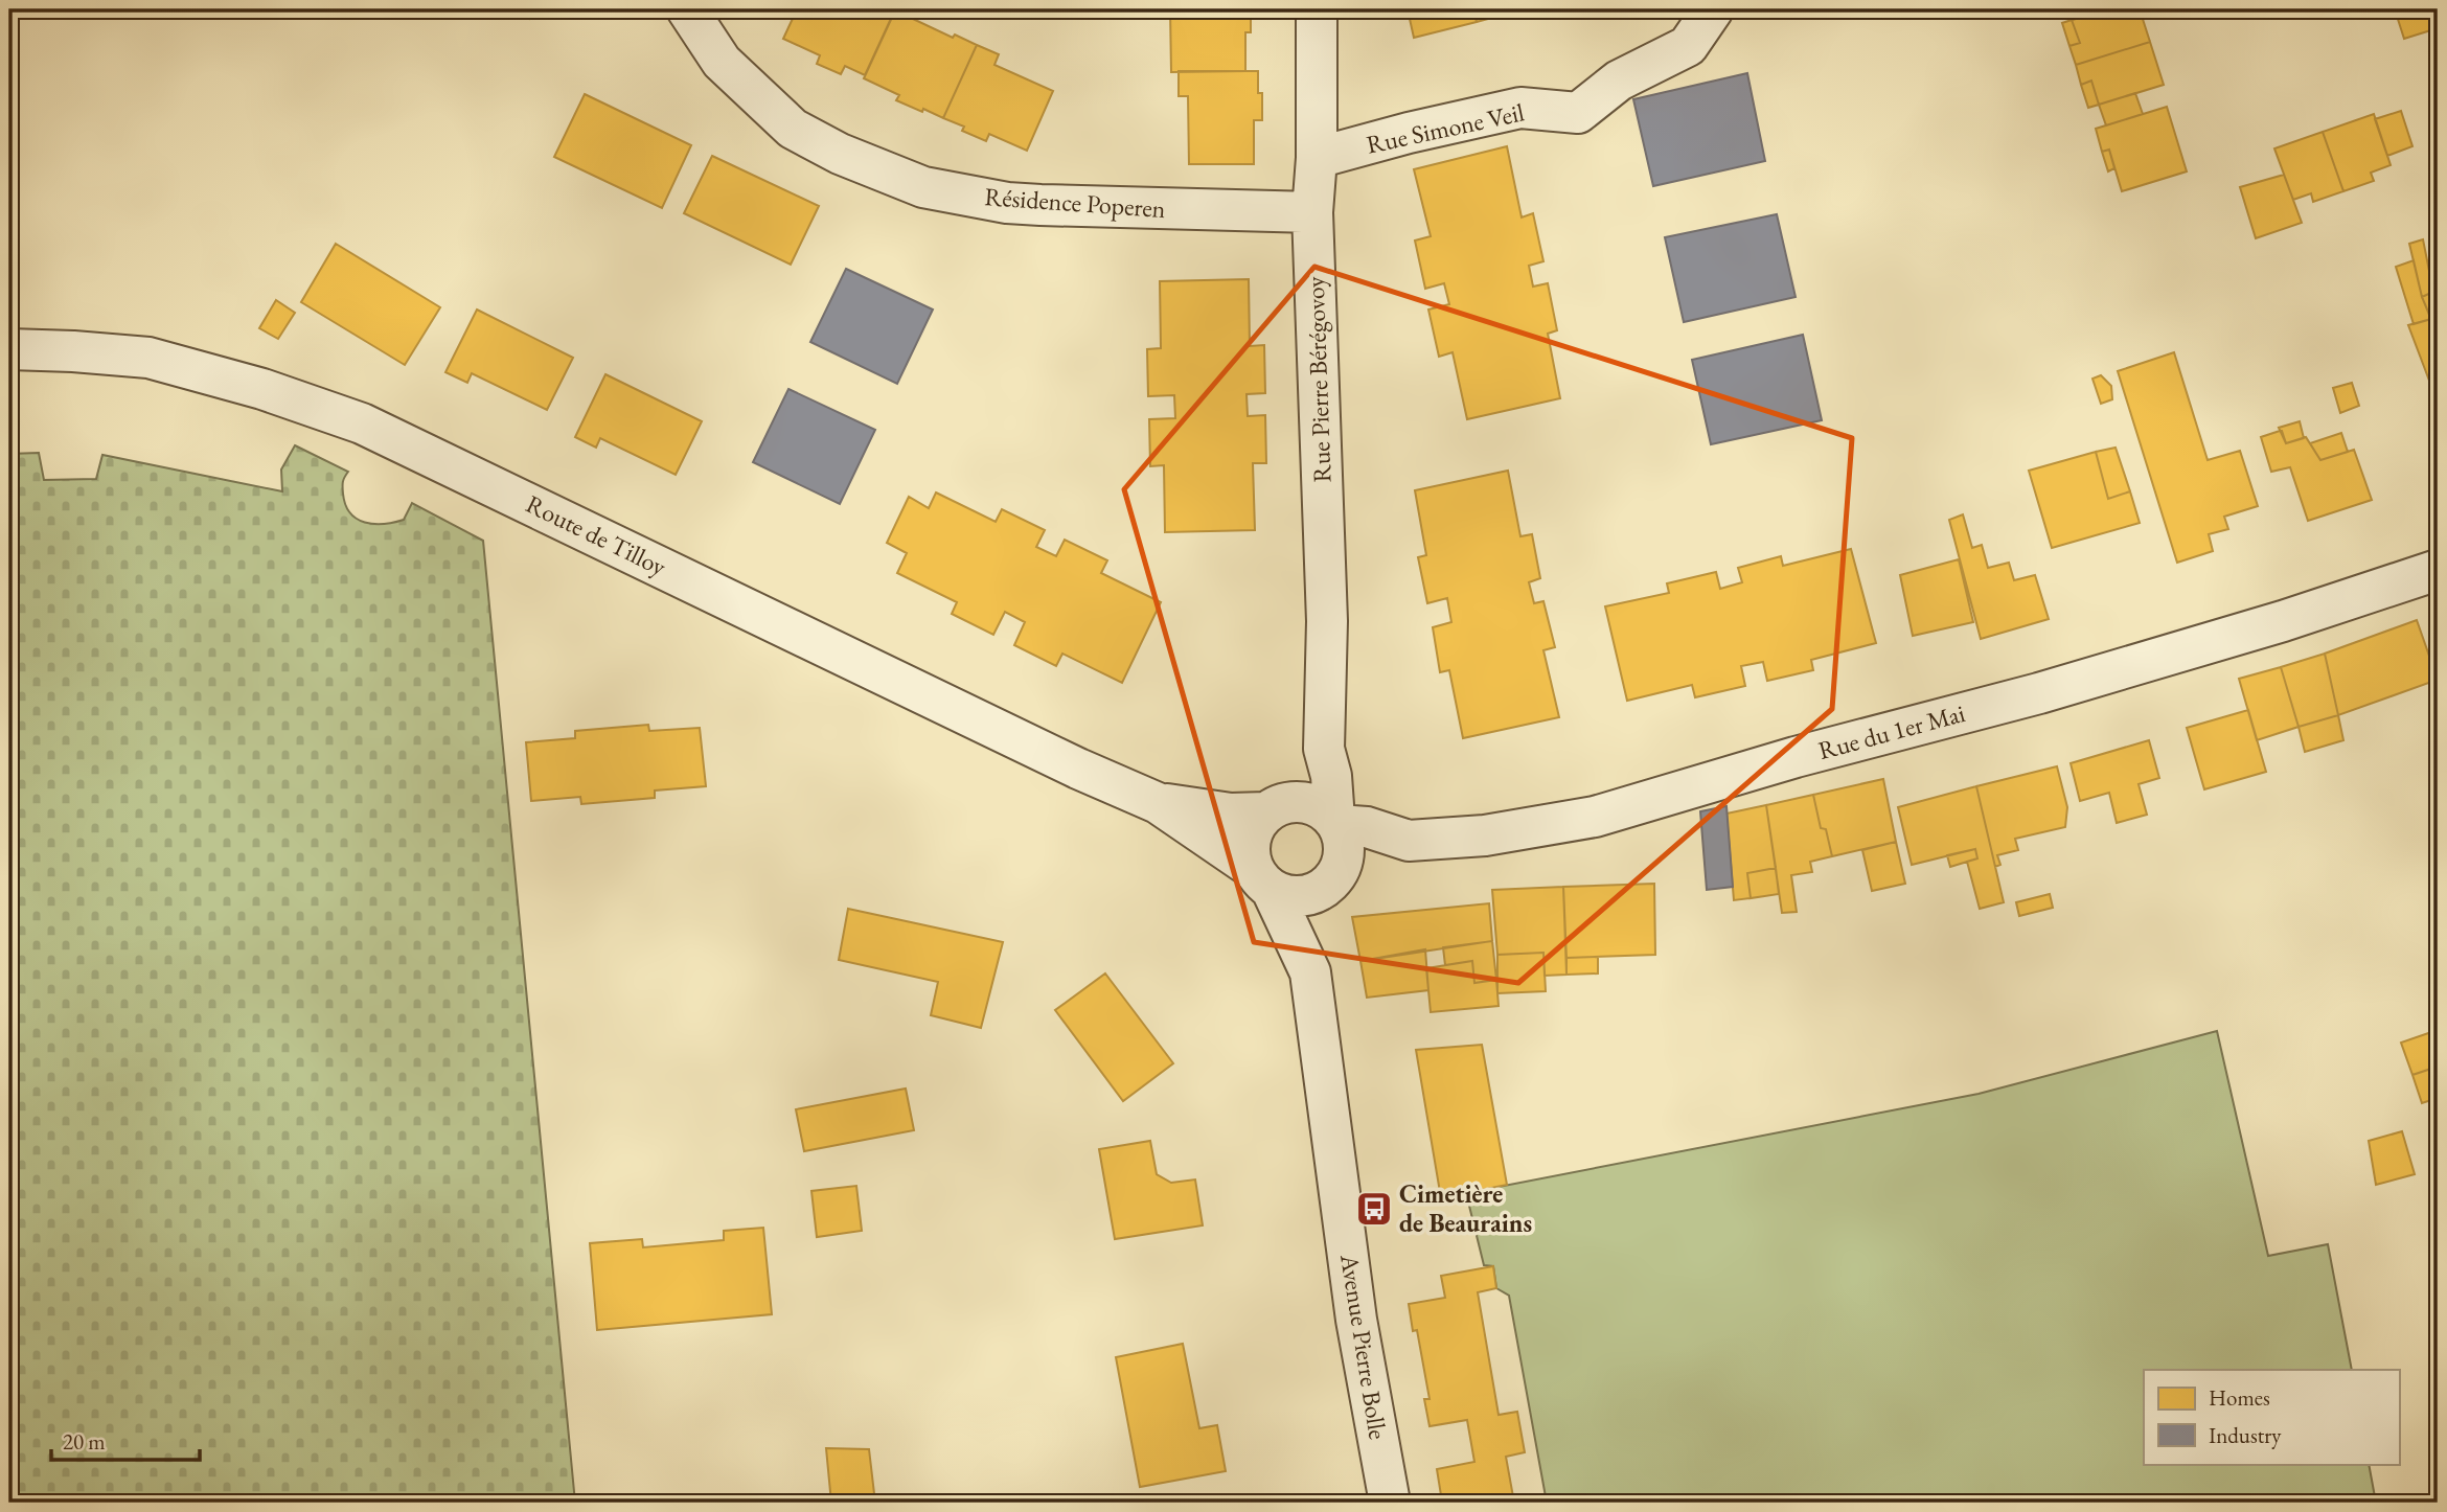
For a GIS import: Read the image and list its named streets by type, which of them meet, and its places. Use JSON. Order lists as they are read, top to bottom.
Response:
{
  "streets": {
    "street": [
      "Rue Simone Veil",
      "Résidence Poperen",
      "Rue Pierre Bérégovoy",
      "Route de Tilloy",
      "Rue du 1er Mai",
      "Avenue Pierre Bolle"
    ]
  },
  "crossings": [
    ["Rue Simone Veil", "Rue Pierre Bérégovoy"],
    ["Résidence Poperen", "Rue Pierre Bérégovoy"],
    ["Rue Pierre Bérégovoy", "Route de Tilloy"],
    ["Rue Pierre Bérégovoy", "Rue du 1er Mai"],
    ["Rue Pierre Bérégovoy", "Avenue Pierre Bolle"],
    ["Route de Tilloy", "Rue du 1er Mai"],
    ["Route de Tilloy", "Avenue Pierre Bolle"],
    ["Rue du 1er Mai", "Avenue Pierre Bolle"]
  ],
  "places": {
    "bus stop": ["Cimetière de Beaurains"]
  },
  "legend": ["Homes", "Industry"],
  "scale_bar": "20 m"
}
